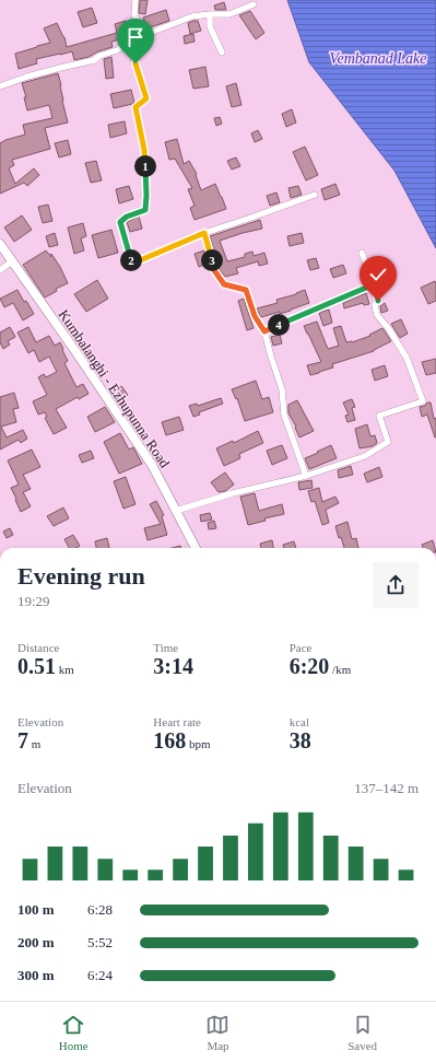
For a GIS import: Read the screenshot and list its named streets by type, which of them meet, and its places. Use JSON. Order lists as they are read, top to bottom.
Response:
{
  "streets": {
    "main road": ["Kumbalanghi - Ezhupunna Road"]
  },
  "water": ["Vembanad Lake"],
  "page": {
    "pins": [
      "1",
      "2",
      "3",
      "4"
    ],
    "heading": ["Evening run", "19:29"],
    "stats": [
      ["Distance", "0.51 km"],
      ["Time", "3:14"],
      ["Pace", "6:20 /km"],
      ["Elevation", "7 m"],
      ["Heart rate", "168 bpm"],
      ["kcal", "38"]
    ],
    "chart": ["Elevation", "137–142 m"],
    "list": [
      {
        "name": "100 m",
        "note": "6:28"
      },
      {
        "name": "200 m",
        "note": "5:52"
      },
      {
        "name": "300 m",
        "note": "6:24"
      }
    ],
    "tabs": ["Home", "Map", "Saved"]
  }
}
